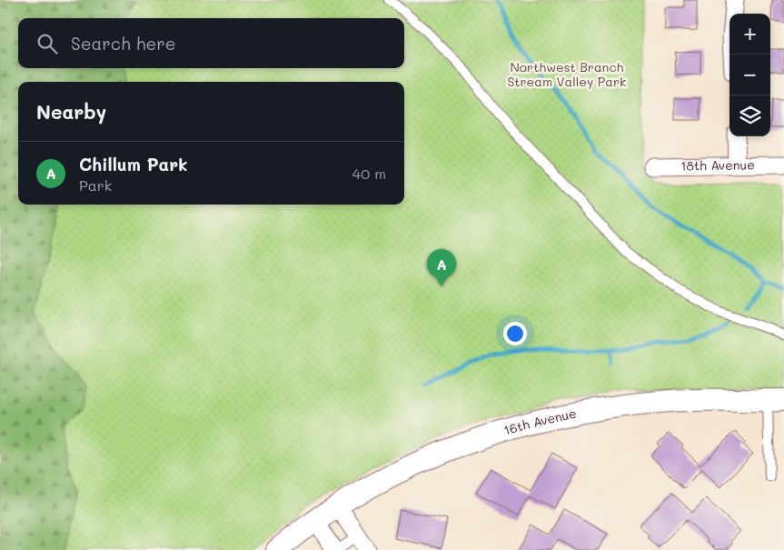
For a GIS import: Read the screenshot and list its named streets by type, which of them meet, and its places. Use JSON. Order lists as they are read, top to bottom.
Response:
{
  "streets": {
    "street": ["18th Avenue", "16th Avenue"]
  },
  "parks": ["Northwest Branch Stream Valley Park"],
  "page": {
    "map_buttons": ["+", "−"],
    "search": "Search here",
    "heading": "Nearby",
    "list": [
      {
        "mark": "A",
        "name": "Chillum Park",
        "note": "Park",
        "value": "40 m"
      }
    ],
    "pins": "A"
  }
}
